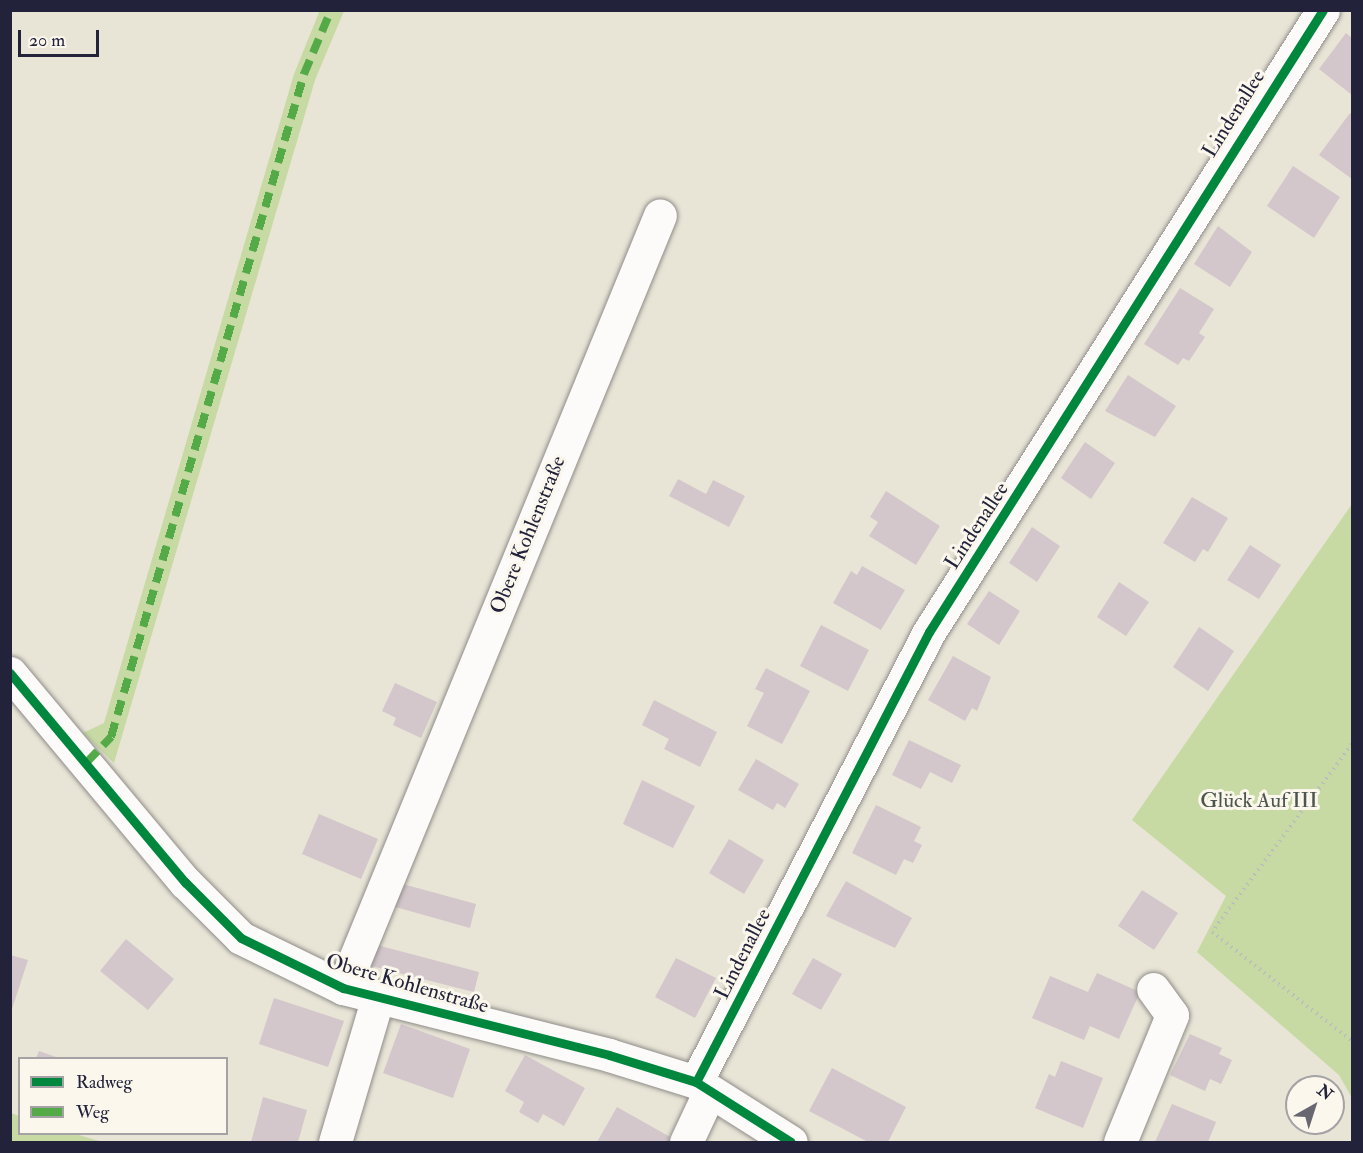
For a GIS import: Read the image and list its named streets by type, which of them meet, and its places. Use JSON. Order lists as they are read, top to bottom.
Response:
{
  "streets": {
    "street": ["Lindenallee", "Obere Kohlenstraße"]
  },
  "crossings": [
    ["Lindenallee", "Obere Kohlenstraße"]
  ],
  "parks": ["Glück Auf III"],
  "legend": ["Radweg", "Weg"],
  "scale_bar": "20 m",
  "north": "top right"
}
